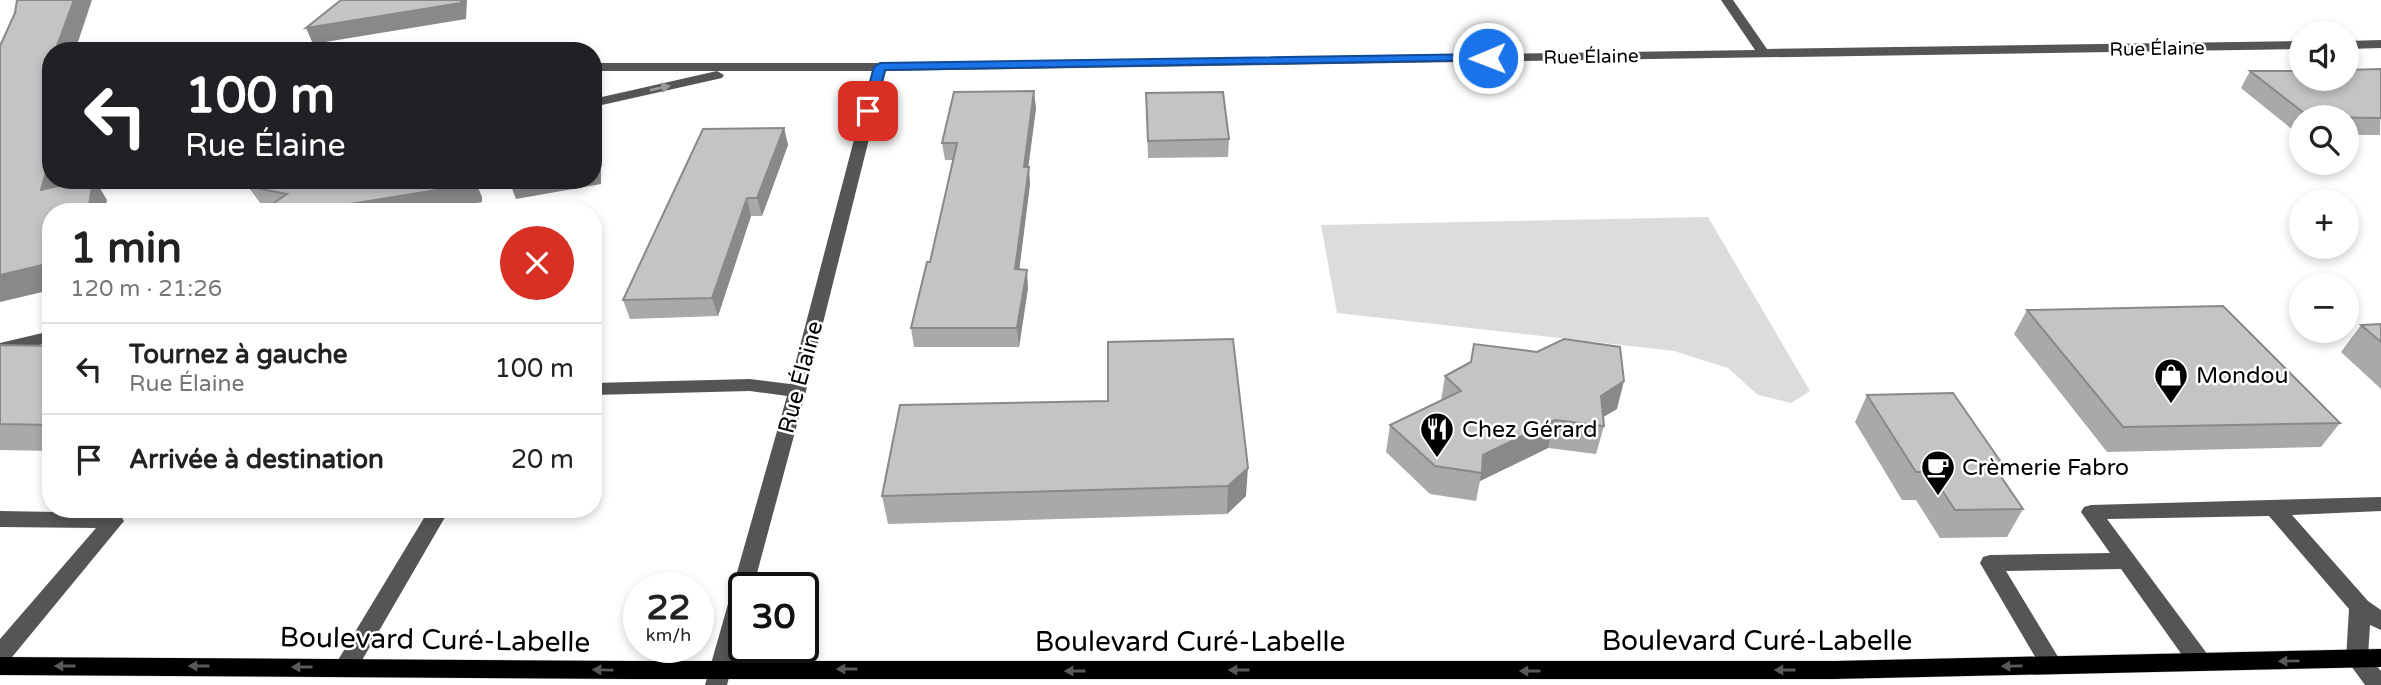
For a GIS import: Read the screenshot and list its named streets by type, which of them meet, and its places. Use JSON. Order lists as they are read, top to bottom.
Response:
{
  "streets": {
    "main road": ["Boulevard Curé-Labelle"],
    "street": ["Rue Élaine"]
  },
  "crossings": [
    ["Rue Élaine", "Boulevard Curé-Labelle"]
  ],
  "one_way": ["Boulevard Curé-Labelle"],
  "places": {
    "shop": ["Mondou"],
    "restaurant": ["Chez Gérard"],
    "cafe": ["Crèmerie Fabro"]
  },
  "page": {
    "map_buttons": ["+", "−"],
    "turn": ["100 m", "Rue Élaine"],
    "heading": ["1 min", "120 m · 21:26"],
    "list": [
      {
        "name": "Tournez à gauche",
        "note": "Rue Élaine",
        "value": "100 m"
      },
      {
        "name": "Arrivée à destination",
        "value": "20 m"
      }
    ],
    "speed": "22 km/h",
    "limit": "30"
  }
}
